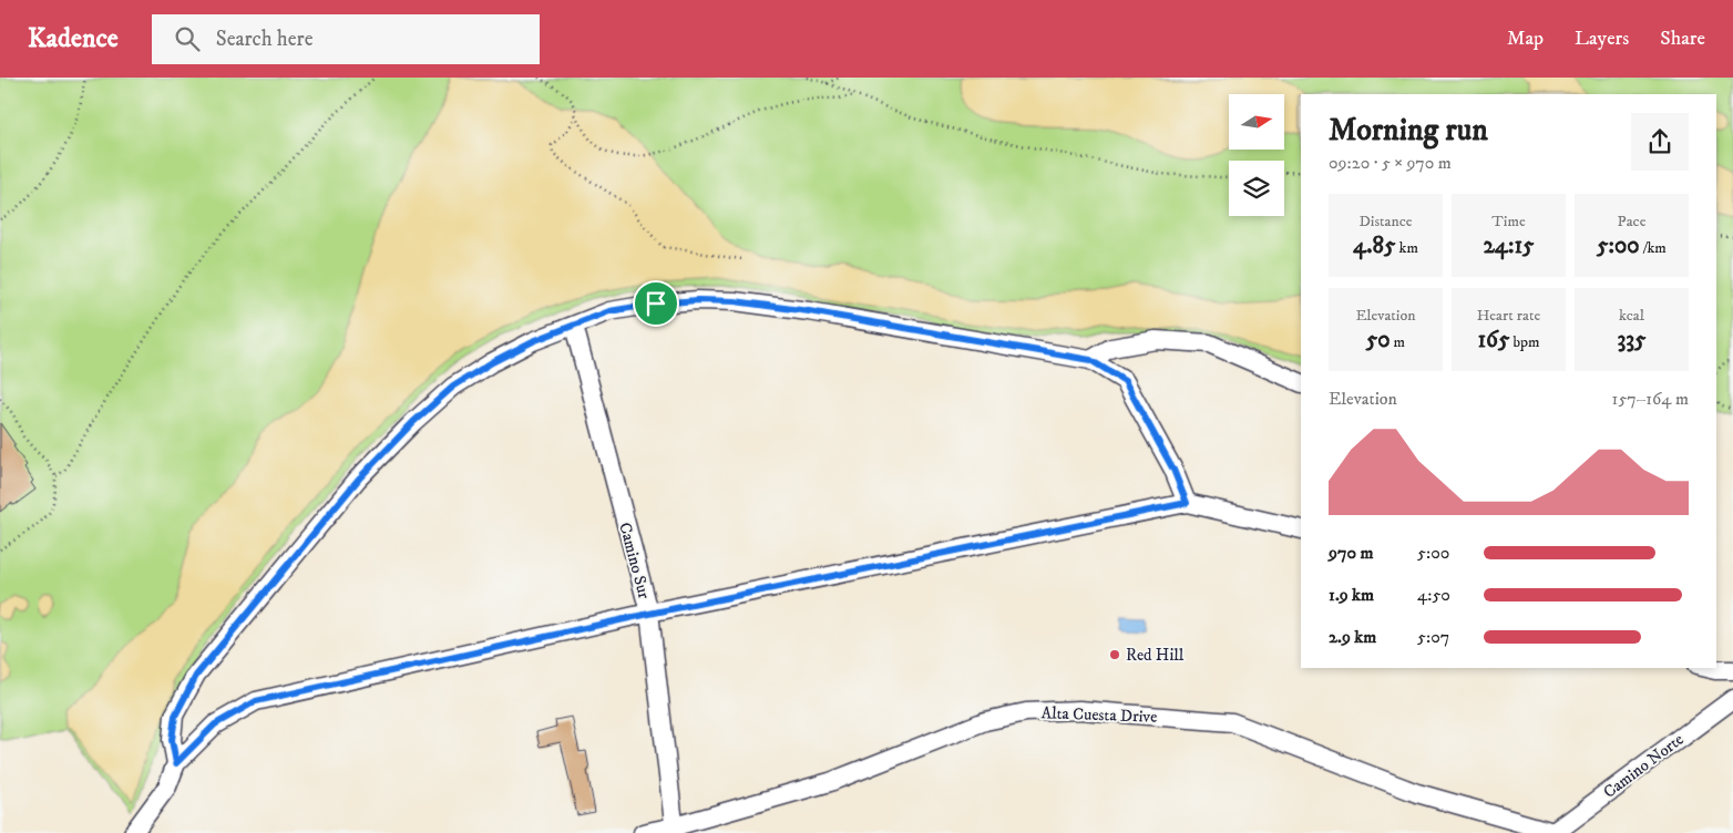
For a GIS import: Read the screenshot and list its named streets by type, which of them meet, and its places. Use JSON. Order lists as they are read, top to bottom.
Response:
{
  "streets": {
    "street": ["Camino Sur", "Alta Cuesta Drive", "Camino Norte"]
  },
  "crossings": [
    ["Camino Sur", "Alta Cuesta Drive"],
    ["Alta Cuesta Drive", "Camino Norte"]
  ],
  "places": ["Red Hill"],
  "north": "right",
  "page": {
    "header": "Kadence",
    "search": "Search here",
    "nav": ["Map", "Layers", "Share"],
    "heading": ["Morning run", "09:20 · 5 × 970 m"],
    "stats": [
      ["Distance", "4.85 km"],
      ["Time", "24:15"],
      ["Pace", "5:00 /km"],
      ["Elevation", "50 m"],
      ["Heart rate", "165 bpm"],
      ["kcal", "335"]
    ],
    "chart": ["Elevation", "157–164 m"],
    "list": [
      {
        "name": "970 m",
        "note": "5:00"
      },
      {
        "name": "1.9 km",
        "note": "4:50"
      },
      {
        "name": "2.9 km",
        "note": "5:07"
      }
    ]
  }
}
